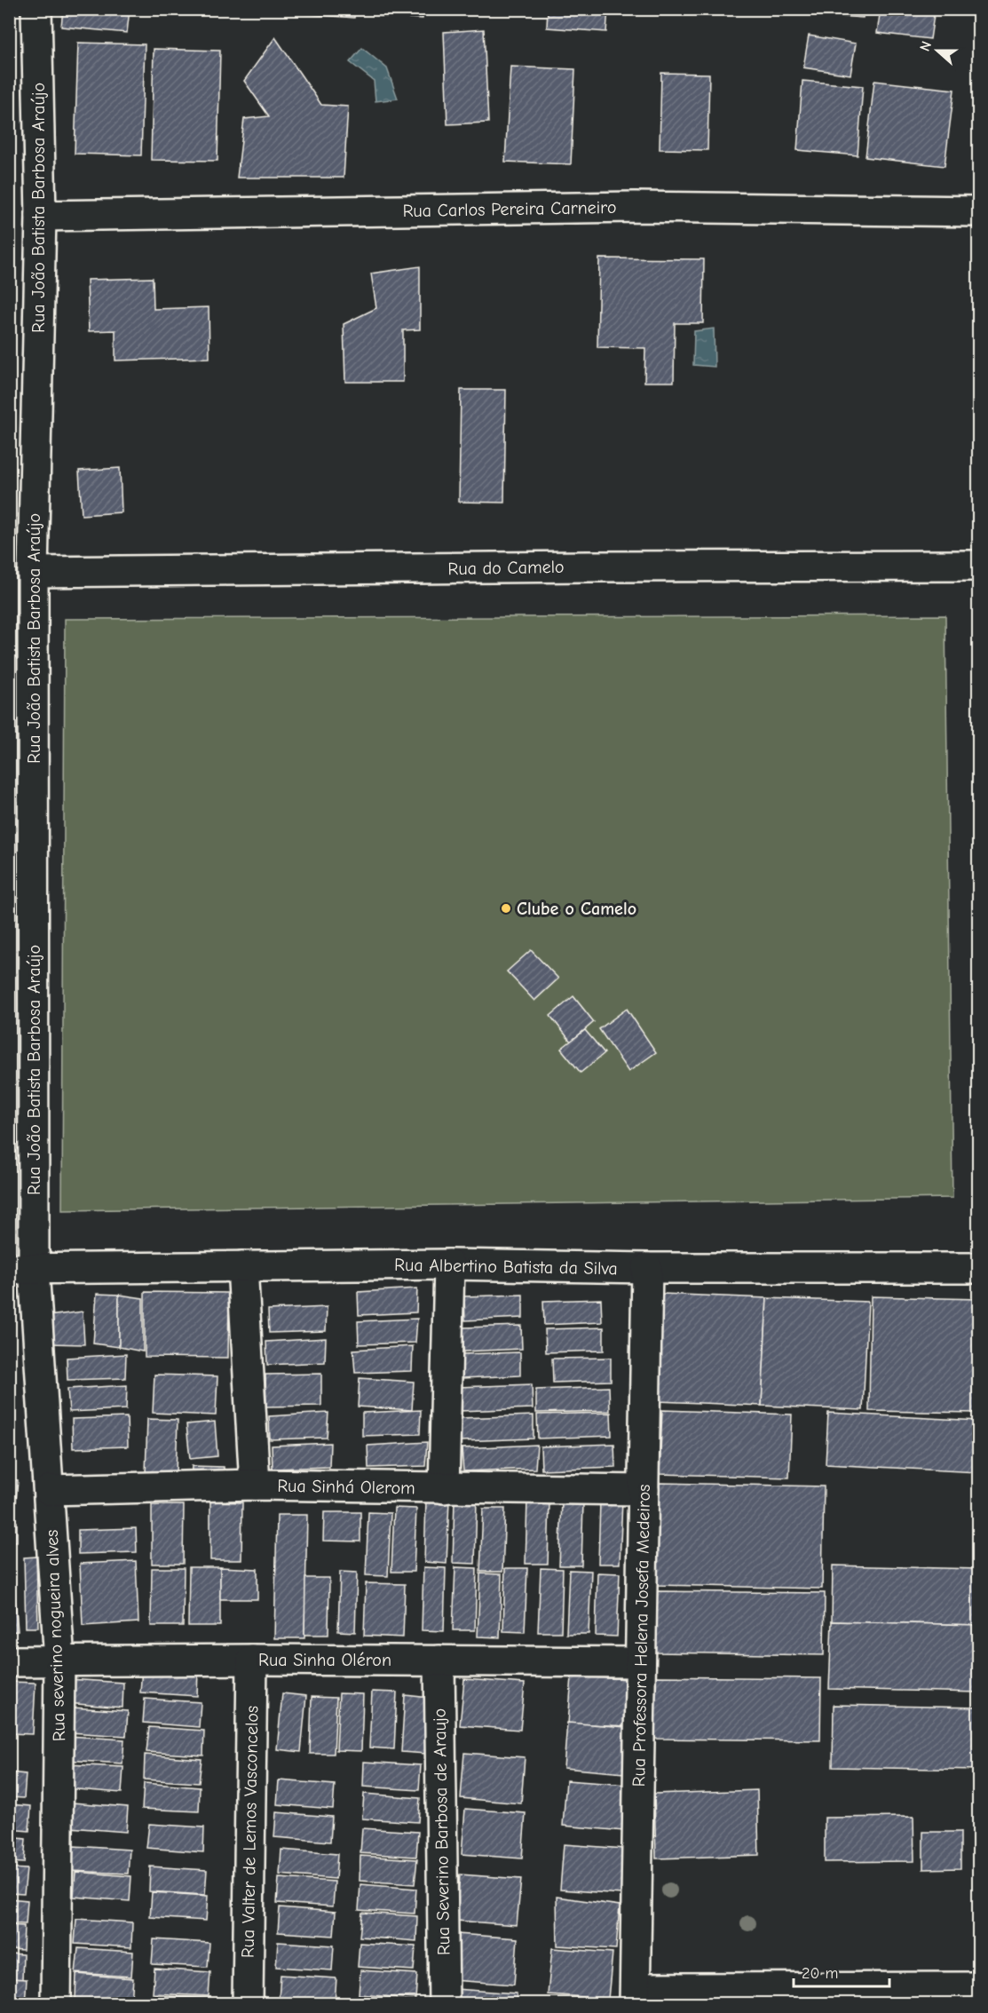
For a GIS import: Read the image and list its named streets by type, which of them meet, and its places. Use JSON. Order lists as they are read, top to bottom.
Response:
{
  "streets": {
    "street": [
      "Rua João Batista Barbosa Araújo",
      "Rua Carlos Pereira Carneiro",
      "Rua do Camelo",
      "Rua Albertino Batista da Silva",
      "Rua Sinhá Olerom",
      "Rua severino nogueira alves",
      "Rua Professora Helena Josefa Medeiros",
      "Rua Sinha Oléron",
      "Rua Valter de Lemos Vasconcelos",
      "Rua Severino Barbosa de Araujo"
    ]
  },
  "crossings": [
    ["Rua João Batista Barbosa Araújo", "Rua Carlos Pereira Carneiro"],
    ["Rua João Batista Barbosa Araújo", "Rua do Camelo"],
    ["Rua João Batista Barbosa Araújo", "Rua Albertino Batista da Silva"],
    ["Rua João Batista Barbosa Araújo", "Rua severino nogueira alves"],
    ["Rua Albertino Batista da Silva", "Rua severino nogueira alves"],
    ["Rua Albertino Batista da Silva", "Rua Professora Helena Josefa Medeiros"],
    ["Rua Sinhá Olerom", "Rua severino nogueira alves"],
    ["Rua Sinhá Olerom", "Rua Professora Helena Josefa Medeiros"],
    ["Rua severino nogueira alves", "Rua Sinha Oléron"],
    ["Rua Professora Helena Josefa Medeiros", "Rua Sinha Oléron"],
    ["Rua Sinha Oléron", "Rua Valter de Lemos Vasconcelos"],
    ["Rua Sinha Oléron", "Rua Severino Barbosa de Araujo"]
  ],
  "places": ["Clube o Camelo"],
  "scale_bar": "20 m",
  "north": "left"
}
